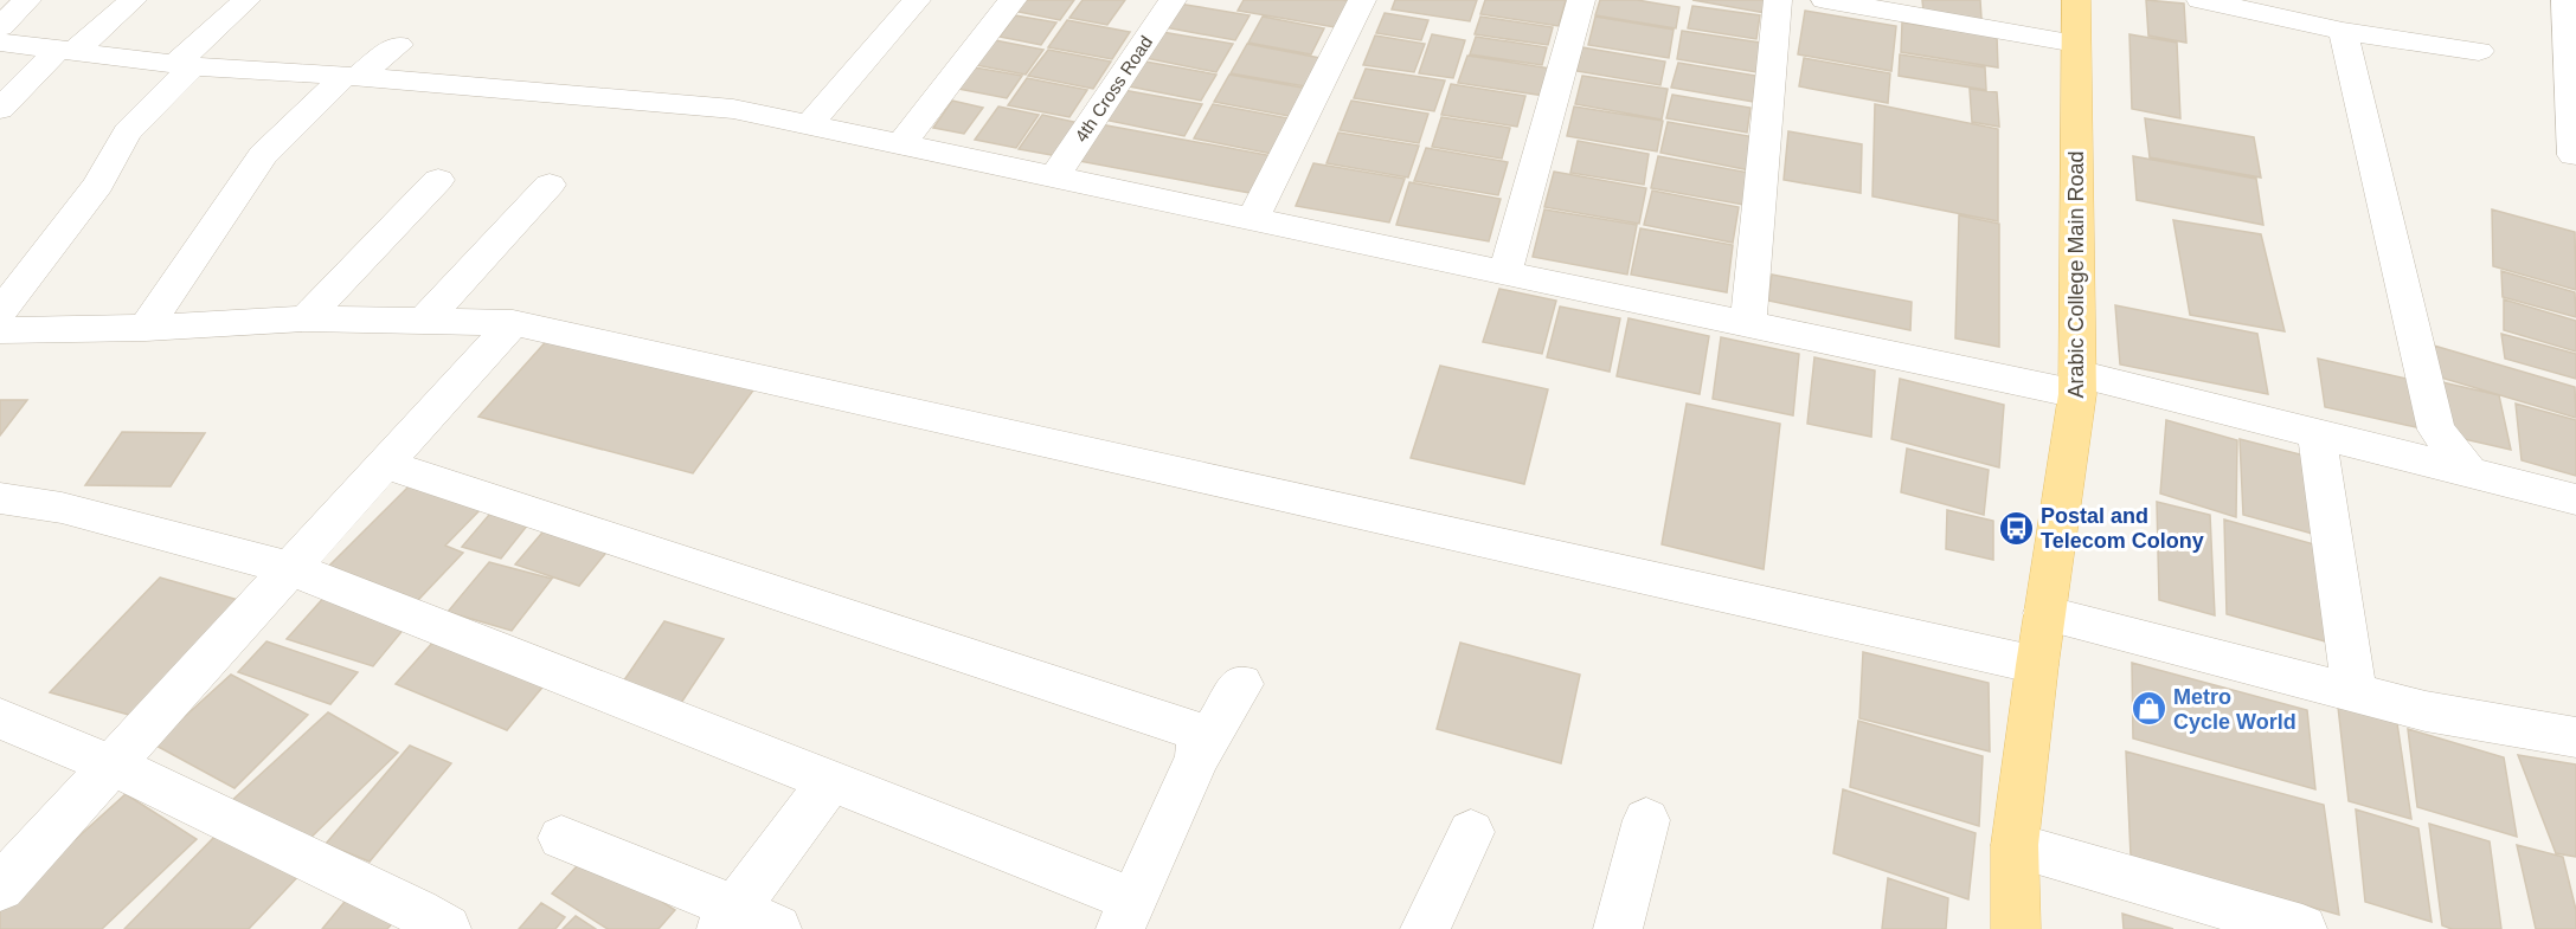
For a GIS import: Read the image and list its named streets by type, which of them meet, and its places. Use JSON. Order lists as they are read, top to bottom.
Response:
{
  "streets": {
    "main road": ["Arabic College Main Road"],
    "street": ["4th Cross Road"]
  },
  "places": {
    "bus stop": ["Postal and Telecom Colony"],
    "shop": ["Metro Cycle World"]
  }
}
